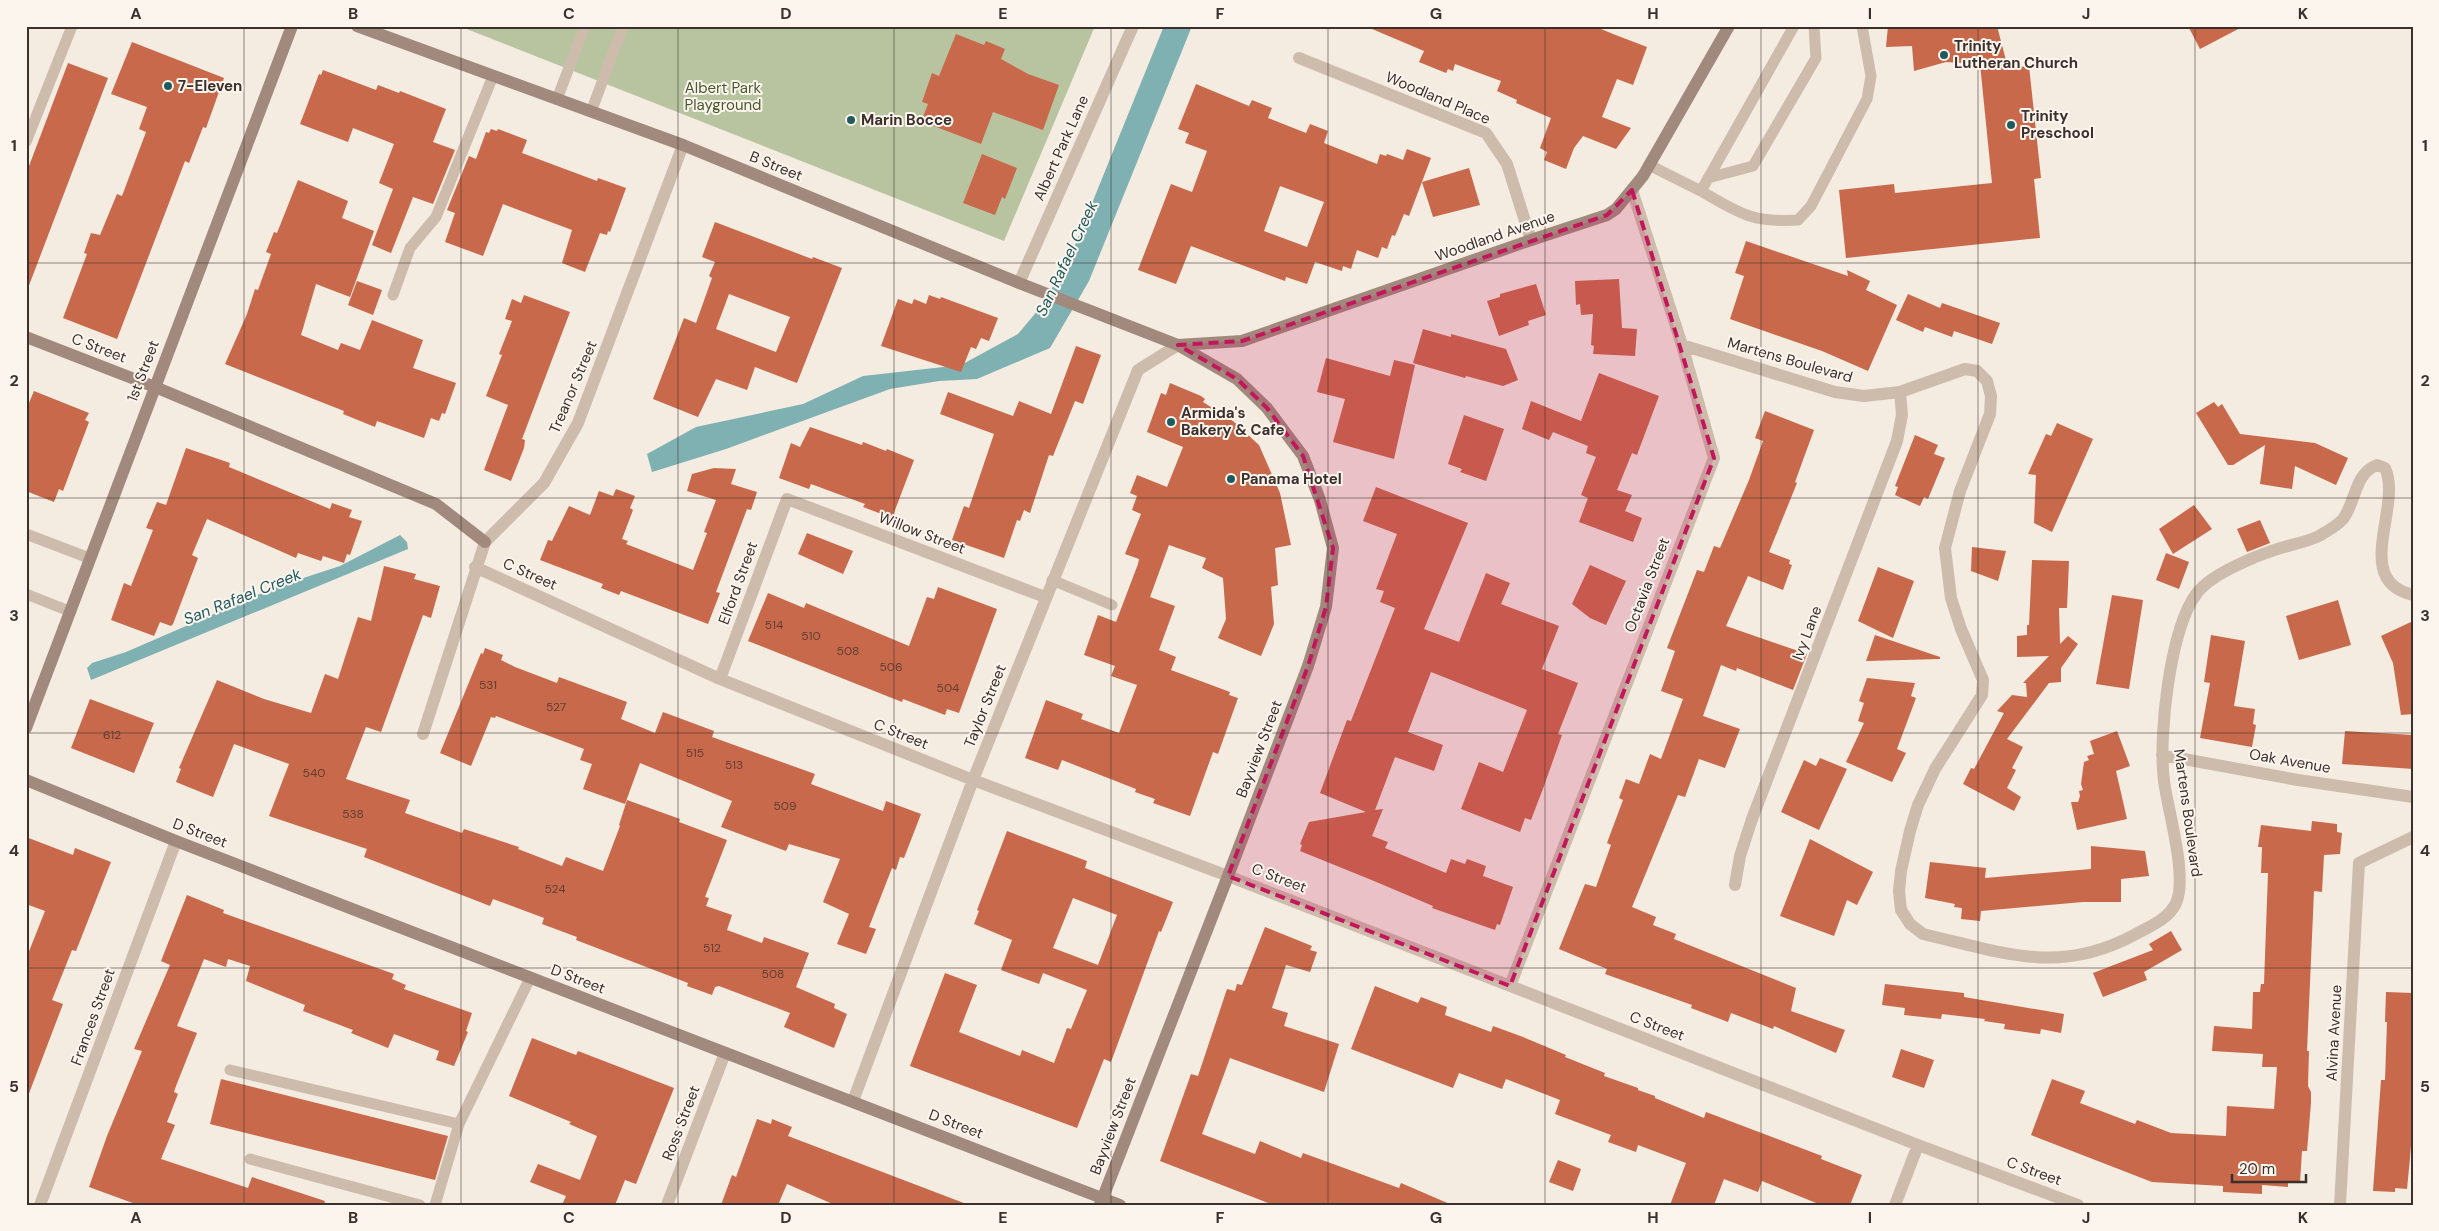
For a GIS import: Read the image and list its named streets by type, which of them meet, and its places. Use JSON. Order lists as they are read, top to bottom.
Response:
{
  "streets": {
    "street": [
      "Woodland Place",
      "Albert Park Lane",
      "B Street",
      "Woodland Avenue",
      "C Street",
      "Martens Boulevard",
      "1st Street",
      "Treanor Street",
      "Willow Street",
      "Elford Street",
      "Octavia Street",
      "Ivy Lane",
      "Taylor Street",
      "Bayview Street",
      "Oak Avenue",
      "D Street",
      "Frances Street",
      "Alvina Avenue",
      "Ross Street"
    ]
  },
  "crossings": [
    ["Woodland Place", "Woodland Avenue"],
    ["Albert Park Lane", "B Street"],
    ["B Street", "Woodland Avenue"],
    ["B Street", "Treanor Street"],
    ["B Street", "Taylor Street"],
    ["B Street", "Bayview Street"],
    ["Woodland Avenue", "Octavia Street"],
    ["Woodland Avenue", "Taylor Street"],
    ["Woodland Avenue", "Bayview Street"],
    ["C Street", "1st Street"],
    ["C Street", "Treanor Street"],
    ["C Street", "Elford Street"],
    ["C Street", "Octavia Street"],
    ["C Street", "Taylor Street"],
    ["C Street", "Bayview Street"],
    ["Martens Boulevard", "Octavia Street"],
    ["Martens Boulevard", "Ivy Lane"],
    ["Martens Boulevard", "Oak Avenue"],
    ["Willow Street", "Elford Street"],
    ["Willow Street", "Taylor Street"],
    ["Taylor Street", "Bayview Street"],
    ["Taylor Street", "D Street"],
    ["Bayview Street", "D Street"],
    ["D Street", "Frances Street"],
    ["D Street", "Ross Street"]
  ],
  "water": ["San Rafael Creek"],
  "parks": ["Albert Park Playground"],
  "places": [
    "Trinity Lutheran Church",
    "7-Eleven",
    "Marin Bocce",
    "Trinity Preschool",
    "Armida's Bakery & Cafe",
    "Panama Hotel"
  ],
  "house_numbers": [
    "514",
    "510",
    "508",
    "506",
    "531",
    "504",
    "527",
    "612",
    "515",
    "513",
    "540",
    "509",
    "538",
    "524",
    "512",
    "508"
  ],
  "scale_bar": "20 m",
  "grid": {
    "columns": [
      "A",
      "B",
      "C",
      "D",
      "E",
      "F",
      "G",
      "H",
      "I",
      "J",
      "K"
    ],
    "rows": [
      "1",
      "2",
      "3",
      "4",
      "5"
    ]
  }
}
